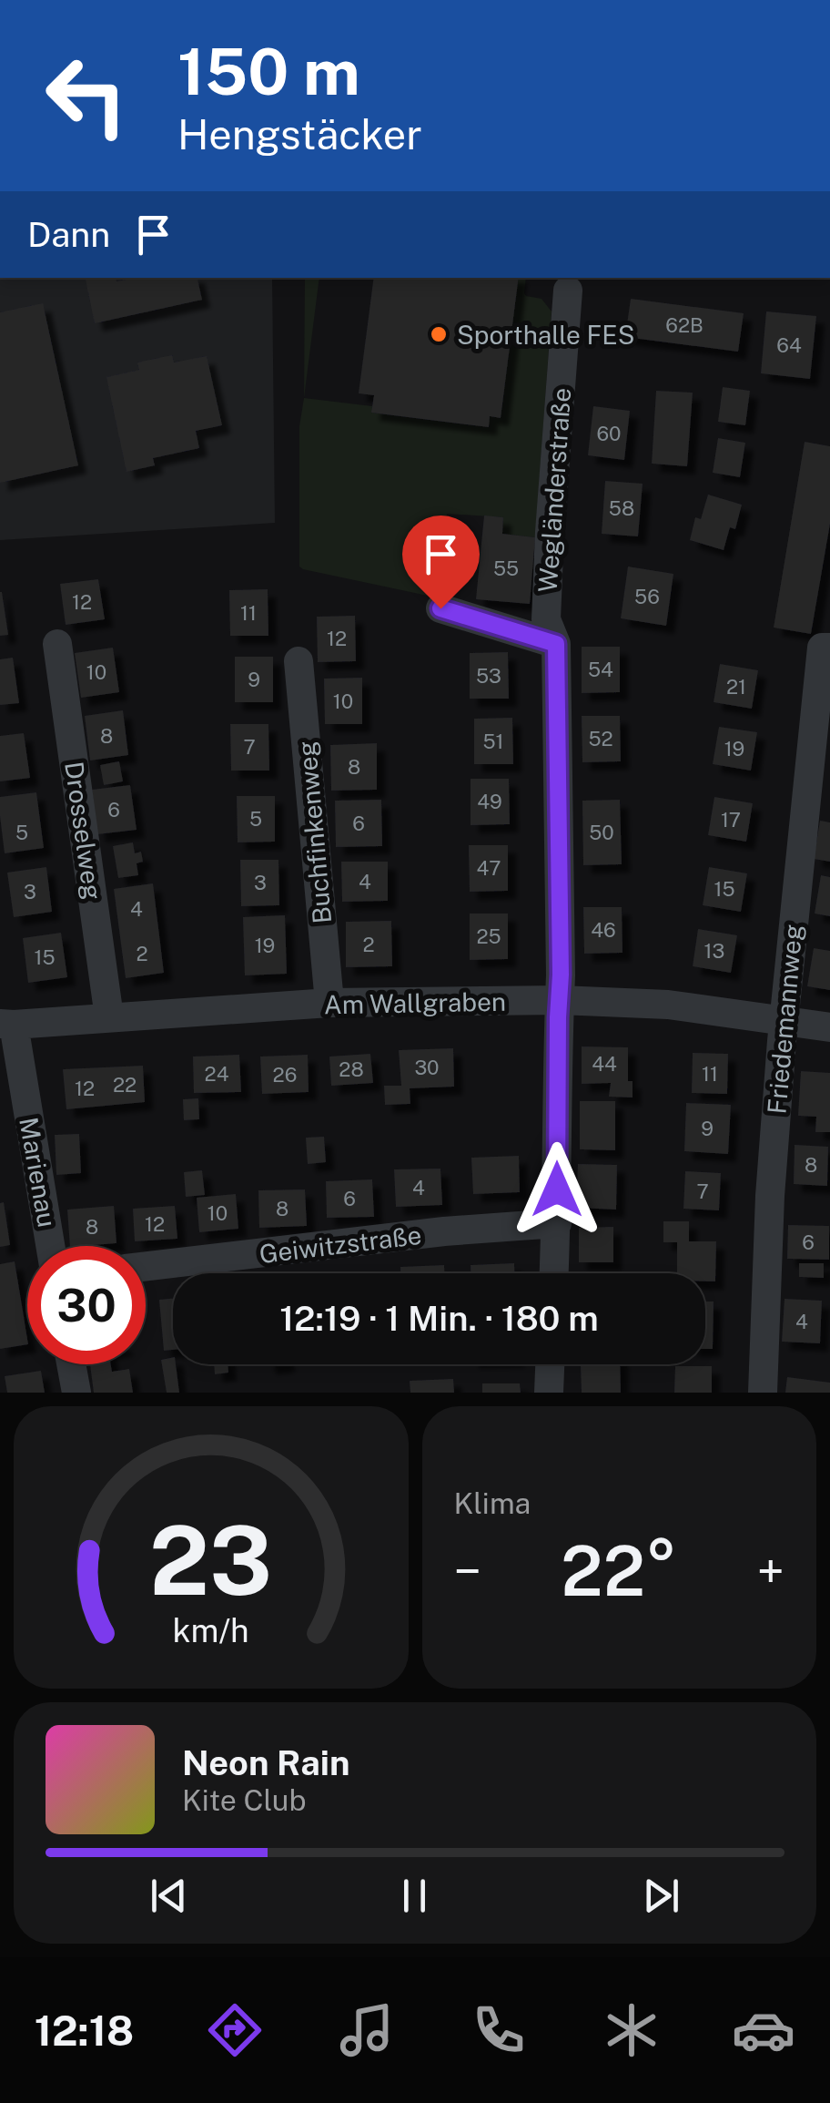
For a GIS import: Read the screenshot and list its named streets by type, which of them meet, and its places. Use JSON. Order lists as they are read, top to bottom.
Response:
{
  "streets": {
    "street": [
      "Wegländerstraße",
      "Drosselweg",
      "Buchfinkenweg",
      "Am Wallgraben",
      "Friedemannweg",
      "Marienau",
      "Geiwitzstraße"
    ]
  },
  "crossings": [
    ["Wegländerstraße", "Am Wallgraben"],
    ["Wegländerstraße", "Geiwitzstraße"],
    ["Drosselweg", "Am Wallgraben"],
    ["Buchfinkenweg", "Am Wallgraben"],
    ["Am Wallgraben", "Friedemannweg"],
    ["Am Wallgraben", "Marienau"]
  ],
  "places": ["Sporthalle FES"],
  "house_numbers": [
    "62B",
    "64",
    "60",
    "58",
    "55",
    "56",
    "12",
    "11",
    "12",
    "54",
    "10",
    "53",
    "9",
    "21",
    "10",
    "8",
    "52",
    "51",
    "7",
    "19",
    "8",
    "49",
    "6",
    "5",
    "17",
    "6",
    "5",
    "50",
    "47",
    "4",
    "3",
    "15",
    "3",
    "4",
    "46",
    "25",
    "2",
    "19",
    "13",
    "2",
    "15",
    "44",
    "30",
    "28",
    "24",
    "11",
    "26",
    "22",
    "12",
    "9",
    "8",
    "4",
    "7",
    "6",
    "8",
    "10",
    "12",
    "8",
    "6",
    "4"
  ],
  "page": {
    "turn": ["150 m", "Hengstäcker"],
    "then": "Dann",
    "limit": "30",
    "trip": "12:19 · 1 Min. · 180 m",
    "tile": "Klima",
    "heat": ["−", "22°", "+"],
    "song": ["Neon Rain", "Kite Club"],
    "tabs": "12:18",
    "gauge": ["23", "km/h"]
  }
}
